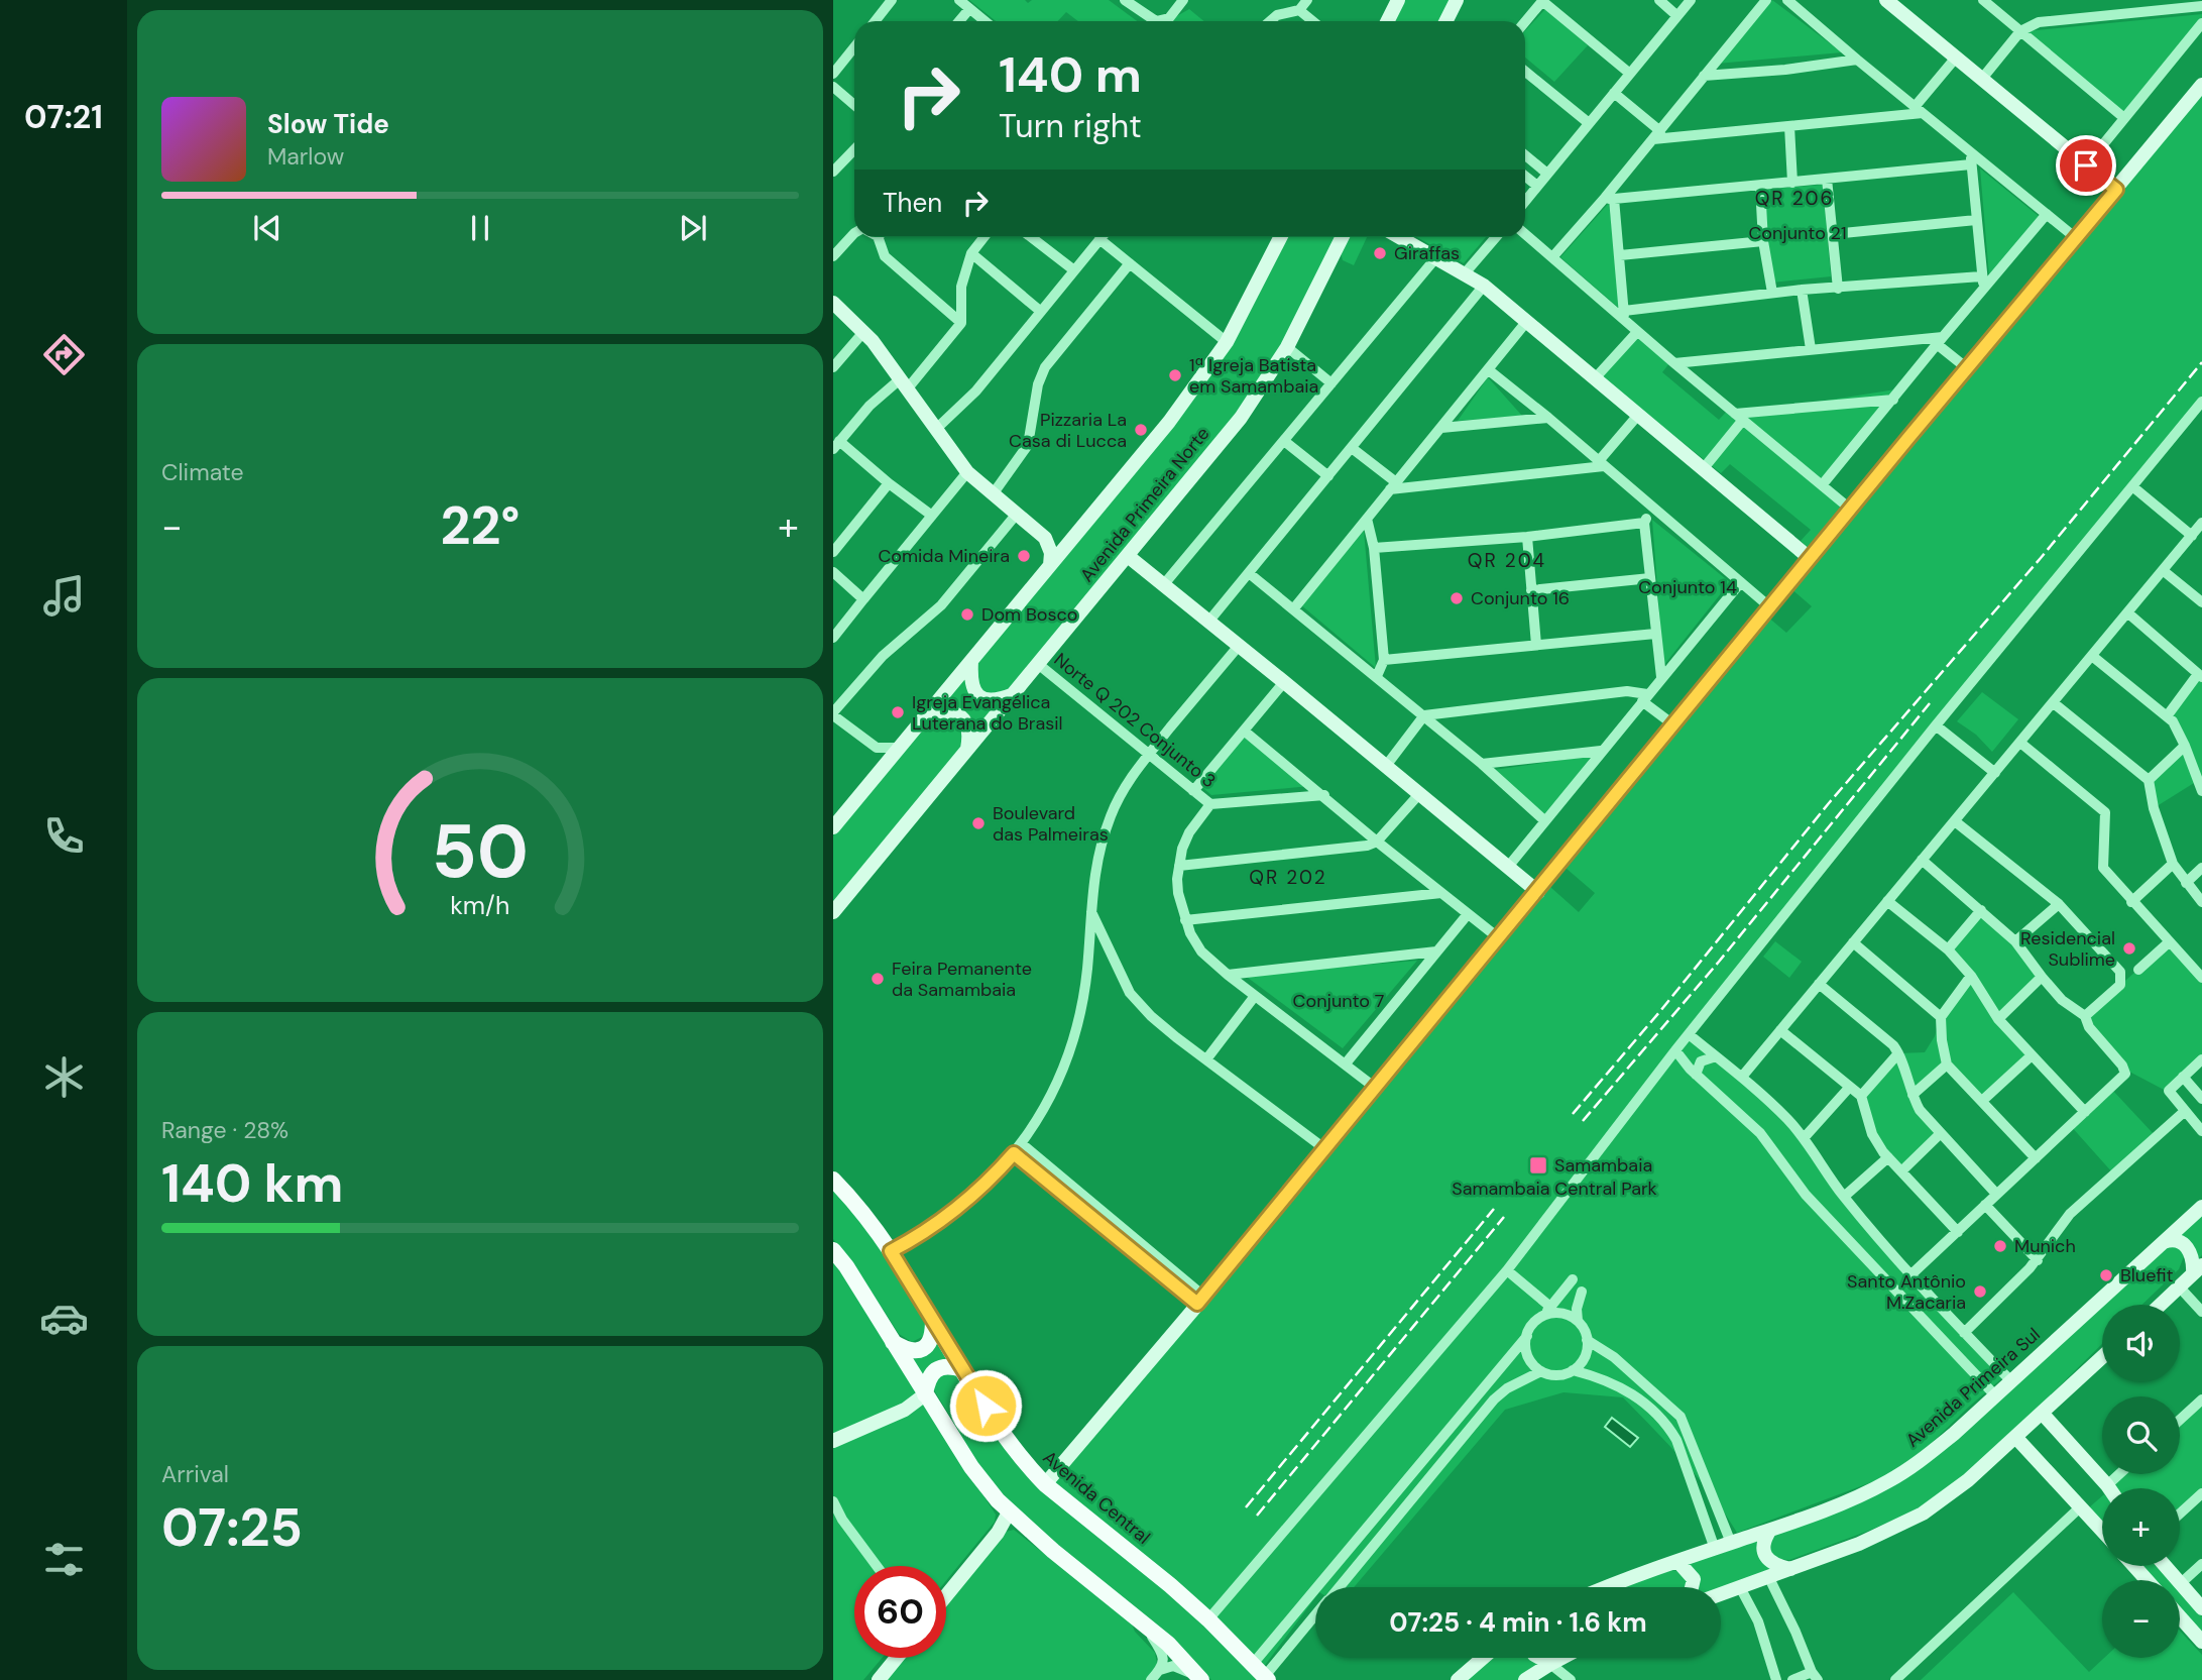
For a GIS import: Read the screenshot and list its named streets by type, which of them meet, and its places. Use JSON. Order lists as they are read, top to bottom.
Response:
{
  "streets": {
    "main road": ["Avenida Central"],
    "street": ["Avenida Primeira Norte", "Norte Q 202 Conjunto 3", "Avenida Primeira Sul"]
  },
  "crossings": [
    ["Avenida Primeira Norte", "Norte Q 202 Conjunto 3"]
  ],
  "districts": ["QR 206", "QR 204", "QR 202"],
  "parks": [
    "Conjunto 21",
    "Conjunto 14",
    "Conjunto 7",
    "Samambaia Central Park"
  ],
  "places": {
    "other": [
      "Giraffas",
      "1ª Igreja Batista em Samambaia",
      "Pizzaria La Casa di Lucca",
      "Comida Mineira",
      "Conjunto 16",
      "Dom Bosco",
      "Igreja Evangélica Luterana do Brasil",
      "Boulevard das Palmeiras",
      "Residencial Sublime",
      "Feira Pemanente da Samambaia",
      "Munich",
      "Bluefit",
      "Santo Antônio M.Zacaria"
    ],
    "transit": ["Samambaia"]
  },
  "page": {
    "tabs": "07:21",
    "turn": ["140 m", "Turn right"],
    "song": ["Slow Tide", "Marlow"],
    "then": "Then",
    "tile": [
      "Climate",
      ["Range · 28%", "140 km"],
      ["Arrival", "07:25"]
    ],
    "heat": ["−", "22°", "+"],
    "map_buttons": ["+", "−"],
    "limit": "60",
    "trip": "07:25 · 4 min · 1.6 km",
    "gauge": ["50", "km/h"]
  }
}
